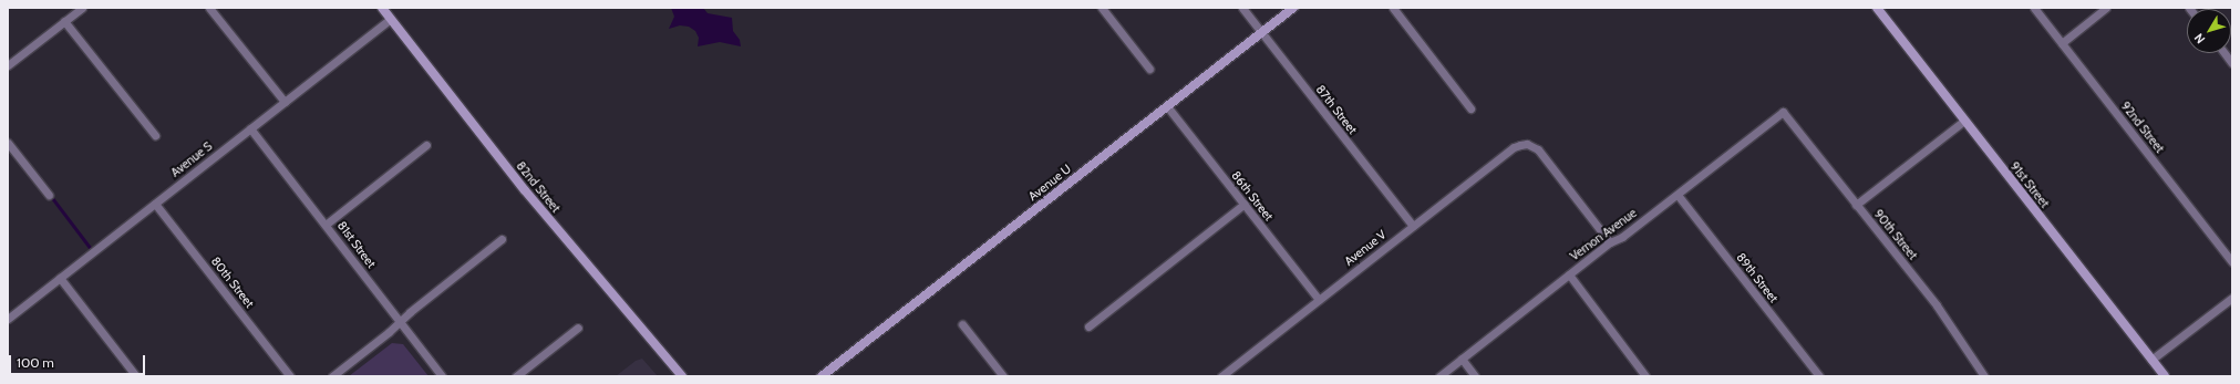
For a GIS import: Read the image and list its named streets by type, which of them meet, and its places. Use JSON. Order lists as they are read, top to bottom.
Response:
{
  "streets": {
    "street": [
      "87th Street",
      "92nd Street",
      "Avenue S",
      "Avenue U",
      "91st Street",
      "82nd Street",
      "86th Street",
      "Vernon Avenue",
      "90th Street",
      "81st Street",
      "Avenue V",
      "89th Street",
      "80th Street"
    ]
  },
  "crossings": [
    ["87th Street", "Avenue U"],
    ["87th Street", "Avenue V"],
    ["Avenue S", "82nd Street"],
    ["Avenue S", "81st Street"],
    ["Avenue S", "80th Street"],
    ["Avenue U", "86th Street"],
    ["86th Street", "Avenue V"],
    ["Vernon Avenue", "90th Street"],
    ["Vernon Avenue", "Avenue V"],
    ["Vernon Avenue", "89th Street"]
  ],
  "scale_bar": "100 m",
  "north": "bottom left"
}
